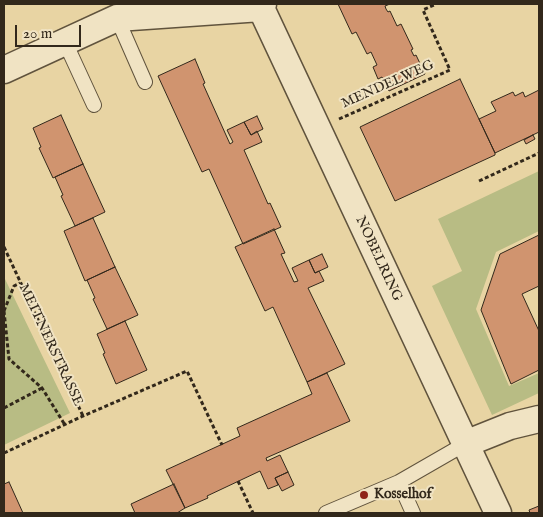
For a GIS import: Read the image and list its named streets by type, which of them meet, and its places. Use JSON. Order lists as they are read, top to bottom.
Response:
{
  "streets": {
    "street": ["NOBELRING"],
    "path": ["MENDELWEG", "MEITNERSTRASSE"]
  },
  "crossings": [
    ["MENDELWEG", "NOBELRING"]
  ],
  "places": ["Kosselhof"],
  "scale_bar": "20 m"
}
